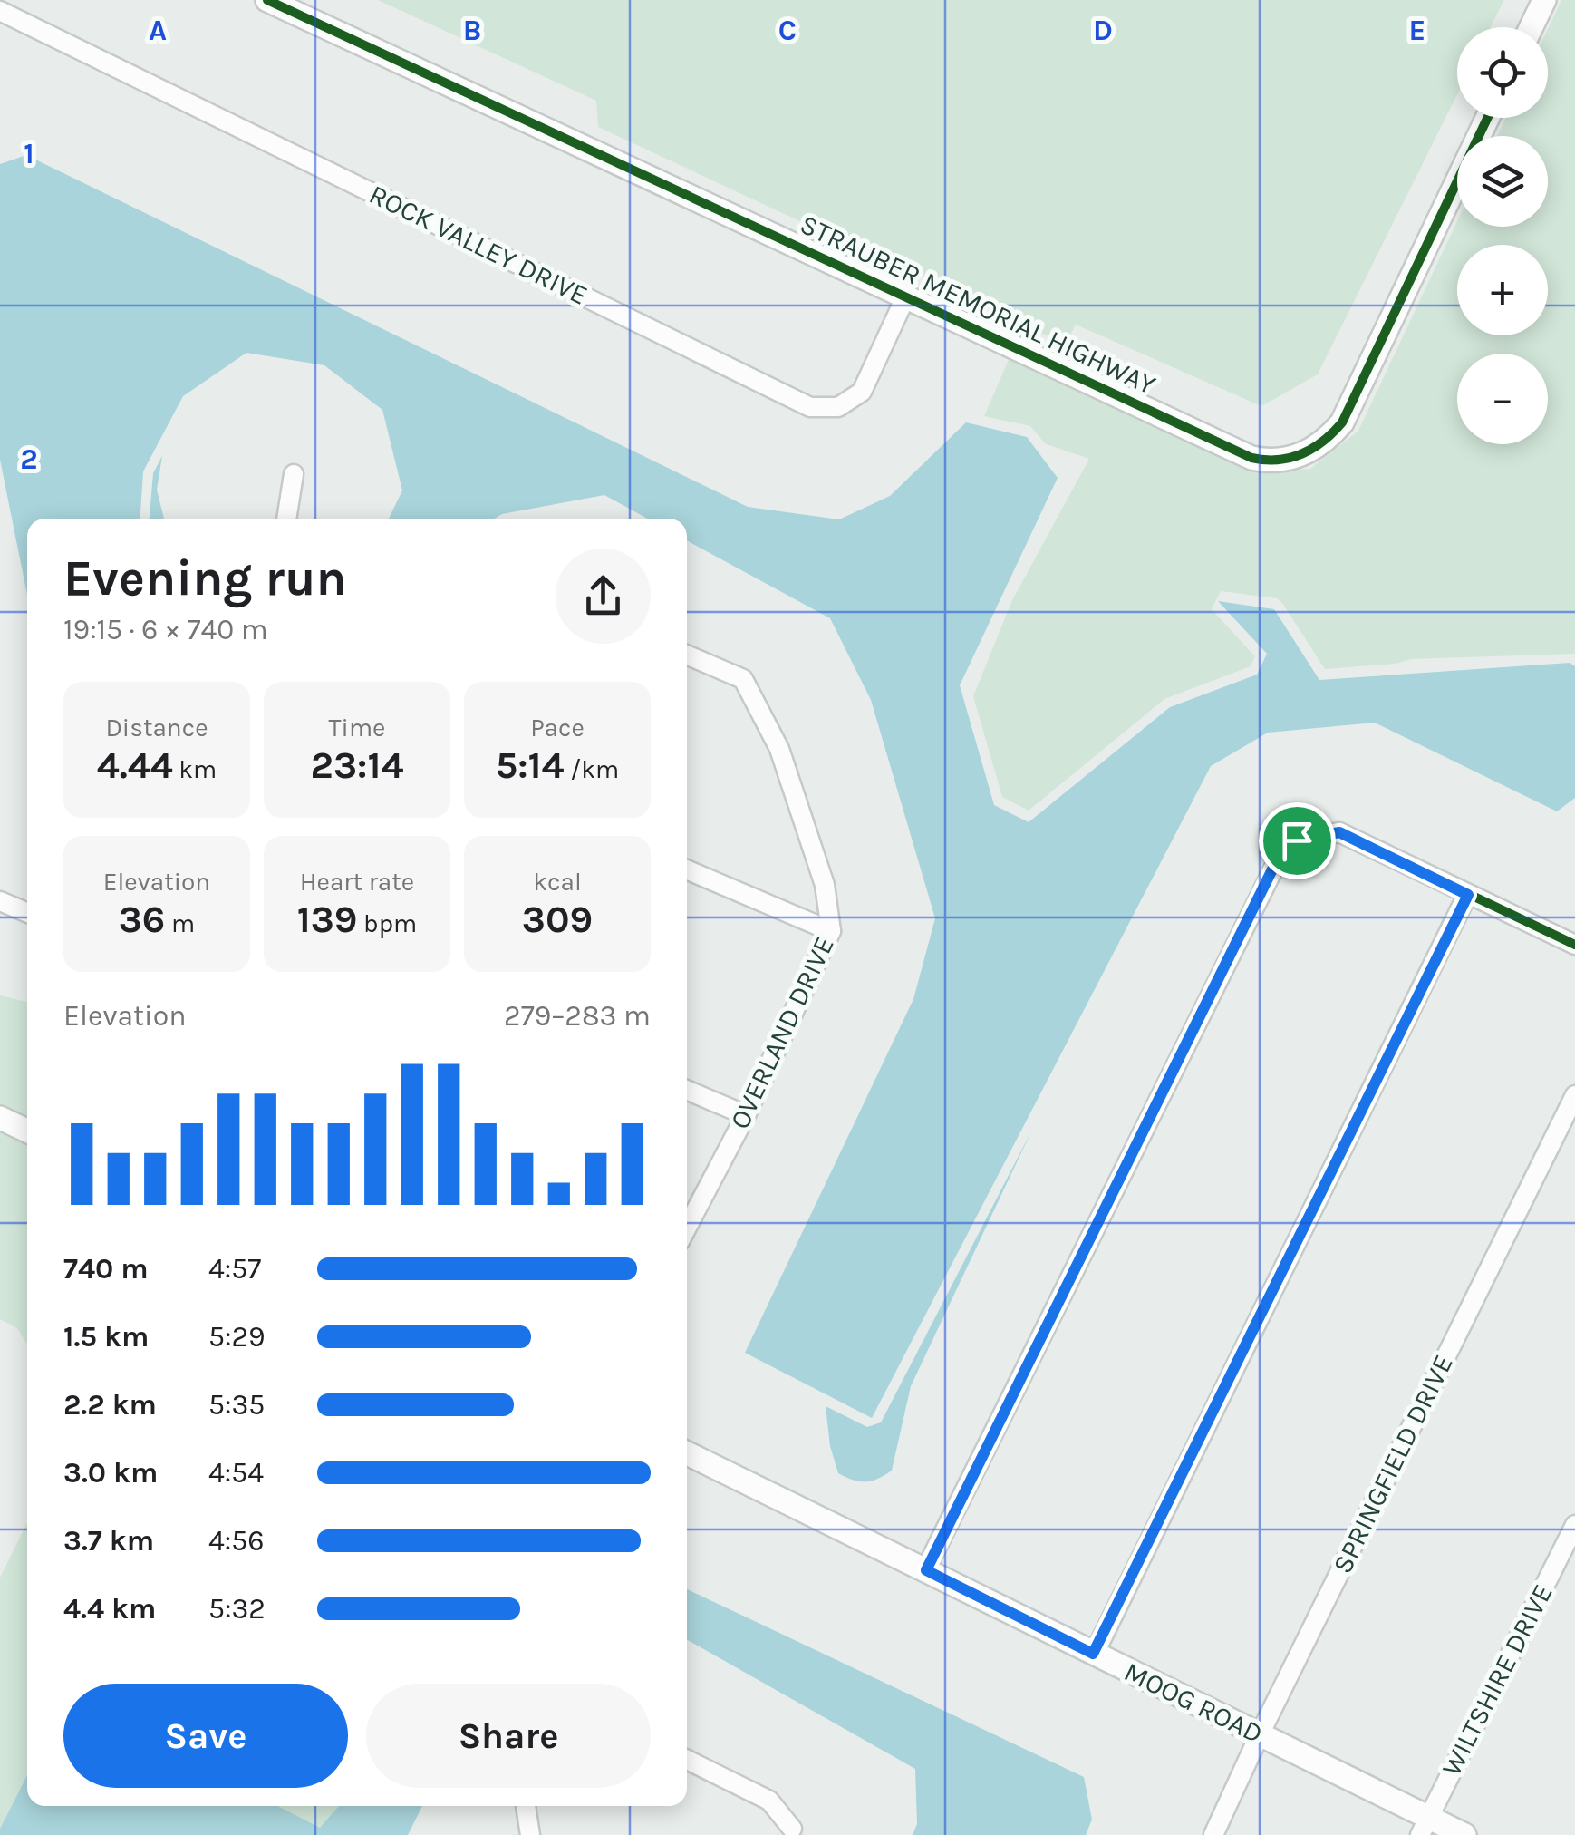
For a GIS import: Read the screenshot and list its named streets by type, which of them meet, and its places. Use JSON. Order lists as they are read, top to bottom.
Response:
{
  "streets": {
    "street": [
      "ROCK VALLEY DRIVE",
      "STRAUBER MEMORIAL HIGHWAY",
      "OVERLAND DRIVE",
      "SPRINGFIELD DRIVE",
      "WILTSHIRE DRIVE",
      "MOOG ROAD"
    ]
  },
  "crossings": [
    ["ROCK VALLEY DRIVE", "STRAUBER MEMORIAL HIGHWAY"],
    ["SPRINGFIELD DRIVE", "MOOG ROAD"],
    ["WILTSHIRE DRIVE", "MOOG ROAD"]
  ],
  "page": {
    "map_buttons": ["+", "−"],
    "heading": ["Evening run", "19:15 · 6 × 740 m"],
    "stats": [
      ["Distance", "4.44 km"],
      ["Time", "23:14"],
      ["Pace", "5:14 /km"],
      ["Elevation", "36 m"],
      ["Heart rate", "139 bpm"],
      ["kcal", "309"]
    ],
    "chart": ["Elevation", "279–283 m"],
    "list": [
      {
        "name": "740 m",
        "note": "4:57"
      },
      {
        "name": "1.5 km",
        "note": "5:29"
      },
      {
        "name": "2.2 km",
        "note": "5:35"
      },
      {
        "name": "3.0 km",
        "note": "4:54"
      },
      {
        "name": "3.7 km",
        "note": "4:56"
      },
      {
        "name": "4.4 km",
        "note": "5:32"
      }
    ],
    "buttons": ["Save", "Share"]
  },
  "grid": {
    "columns": [
      "A",
      "B",
      "C",
      "D",
      "E"
    ],
    "rows": ["1", "2"]
  }
}
